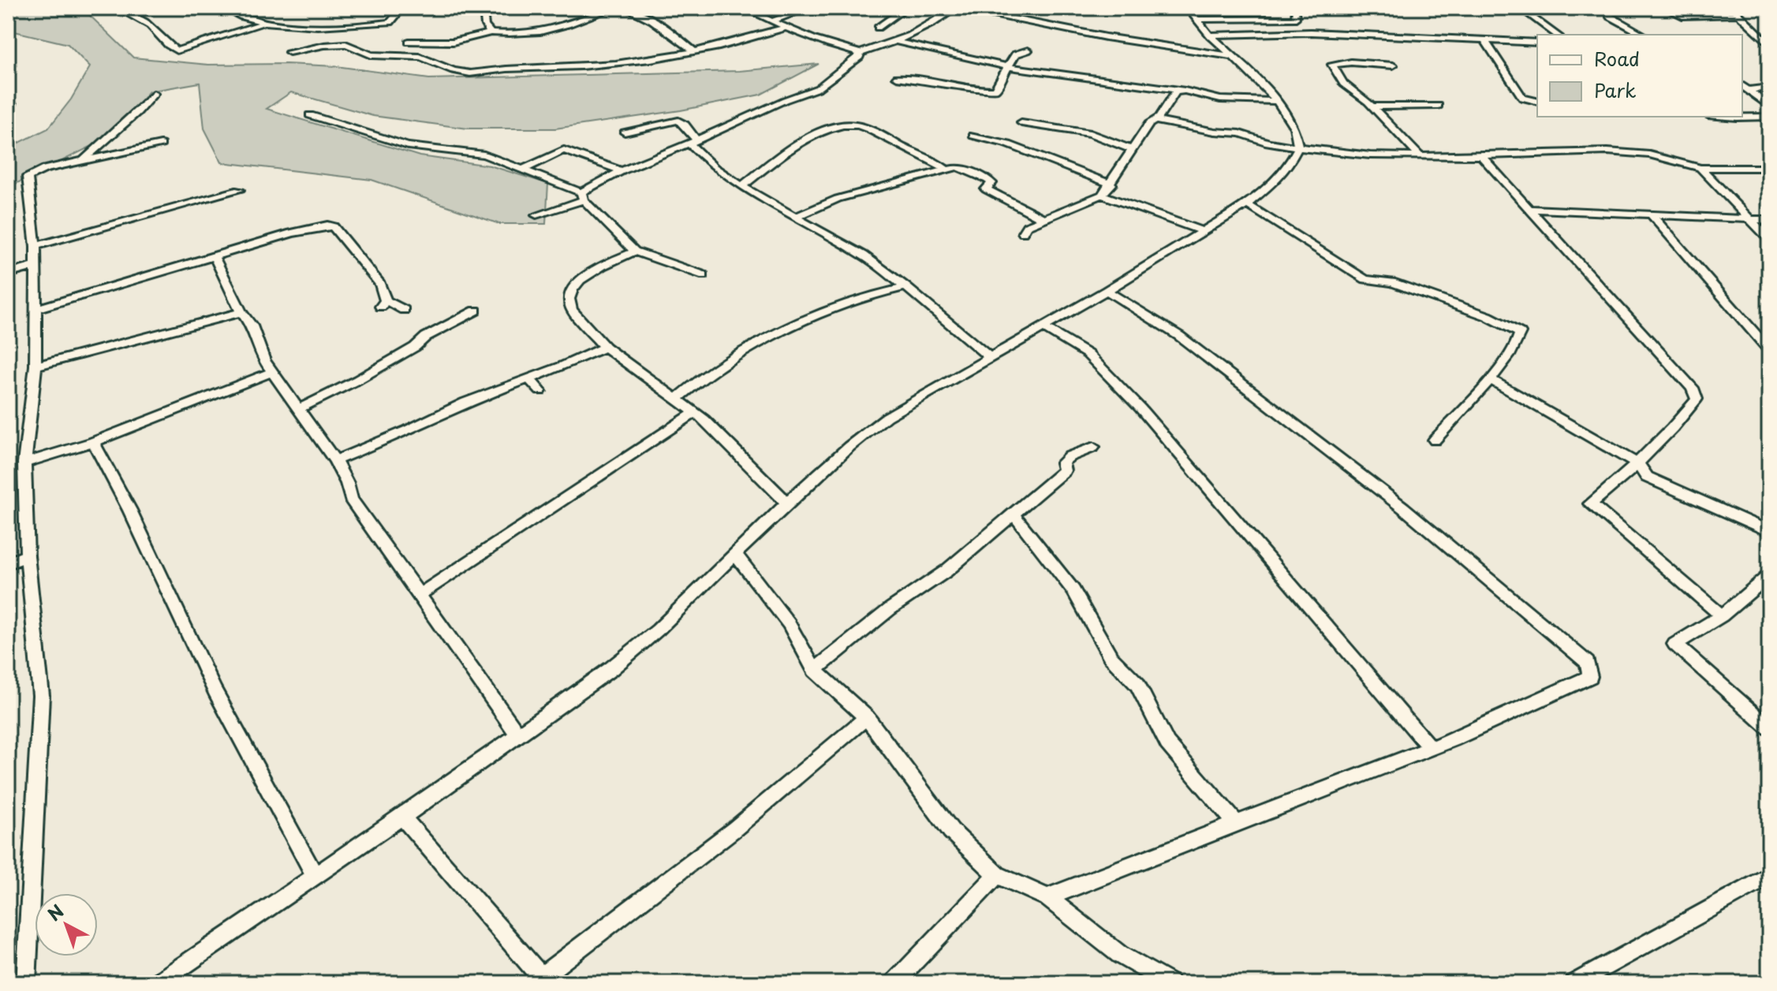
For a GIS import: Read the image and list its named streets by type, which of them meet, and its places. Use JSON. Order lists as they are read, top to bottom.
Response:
{
  "legend": ["Road", "Park"],
  "north": "top left"
}
